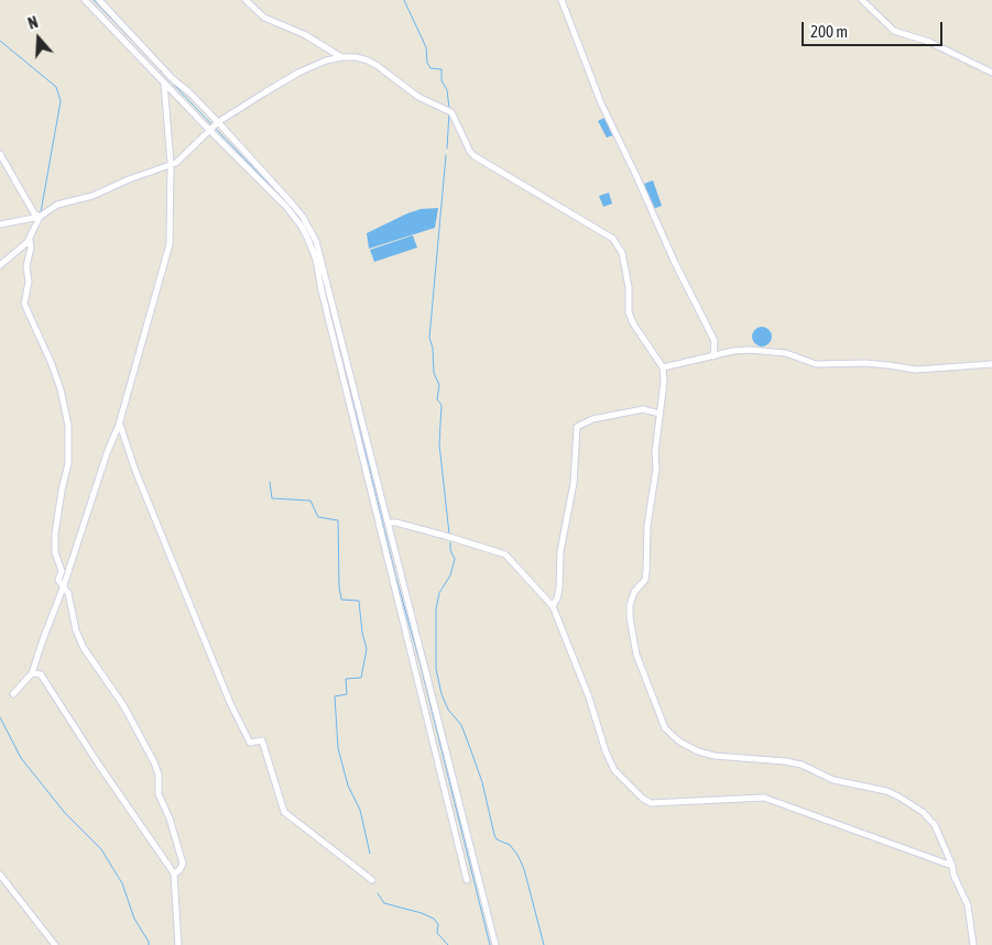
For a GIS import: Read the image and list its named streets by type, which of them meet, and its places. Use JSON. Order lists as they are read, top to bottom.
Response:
{
  "scale_bar": "200 m",
  "north": "top"
}
